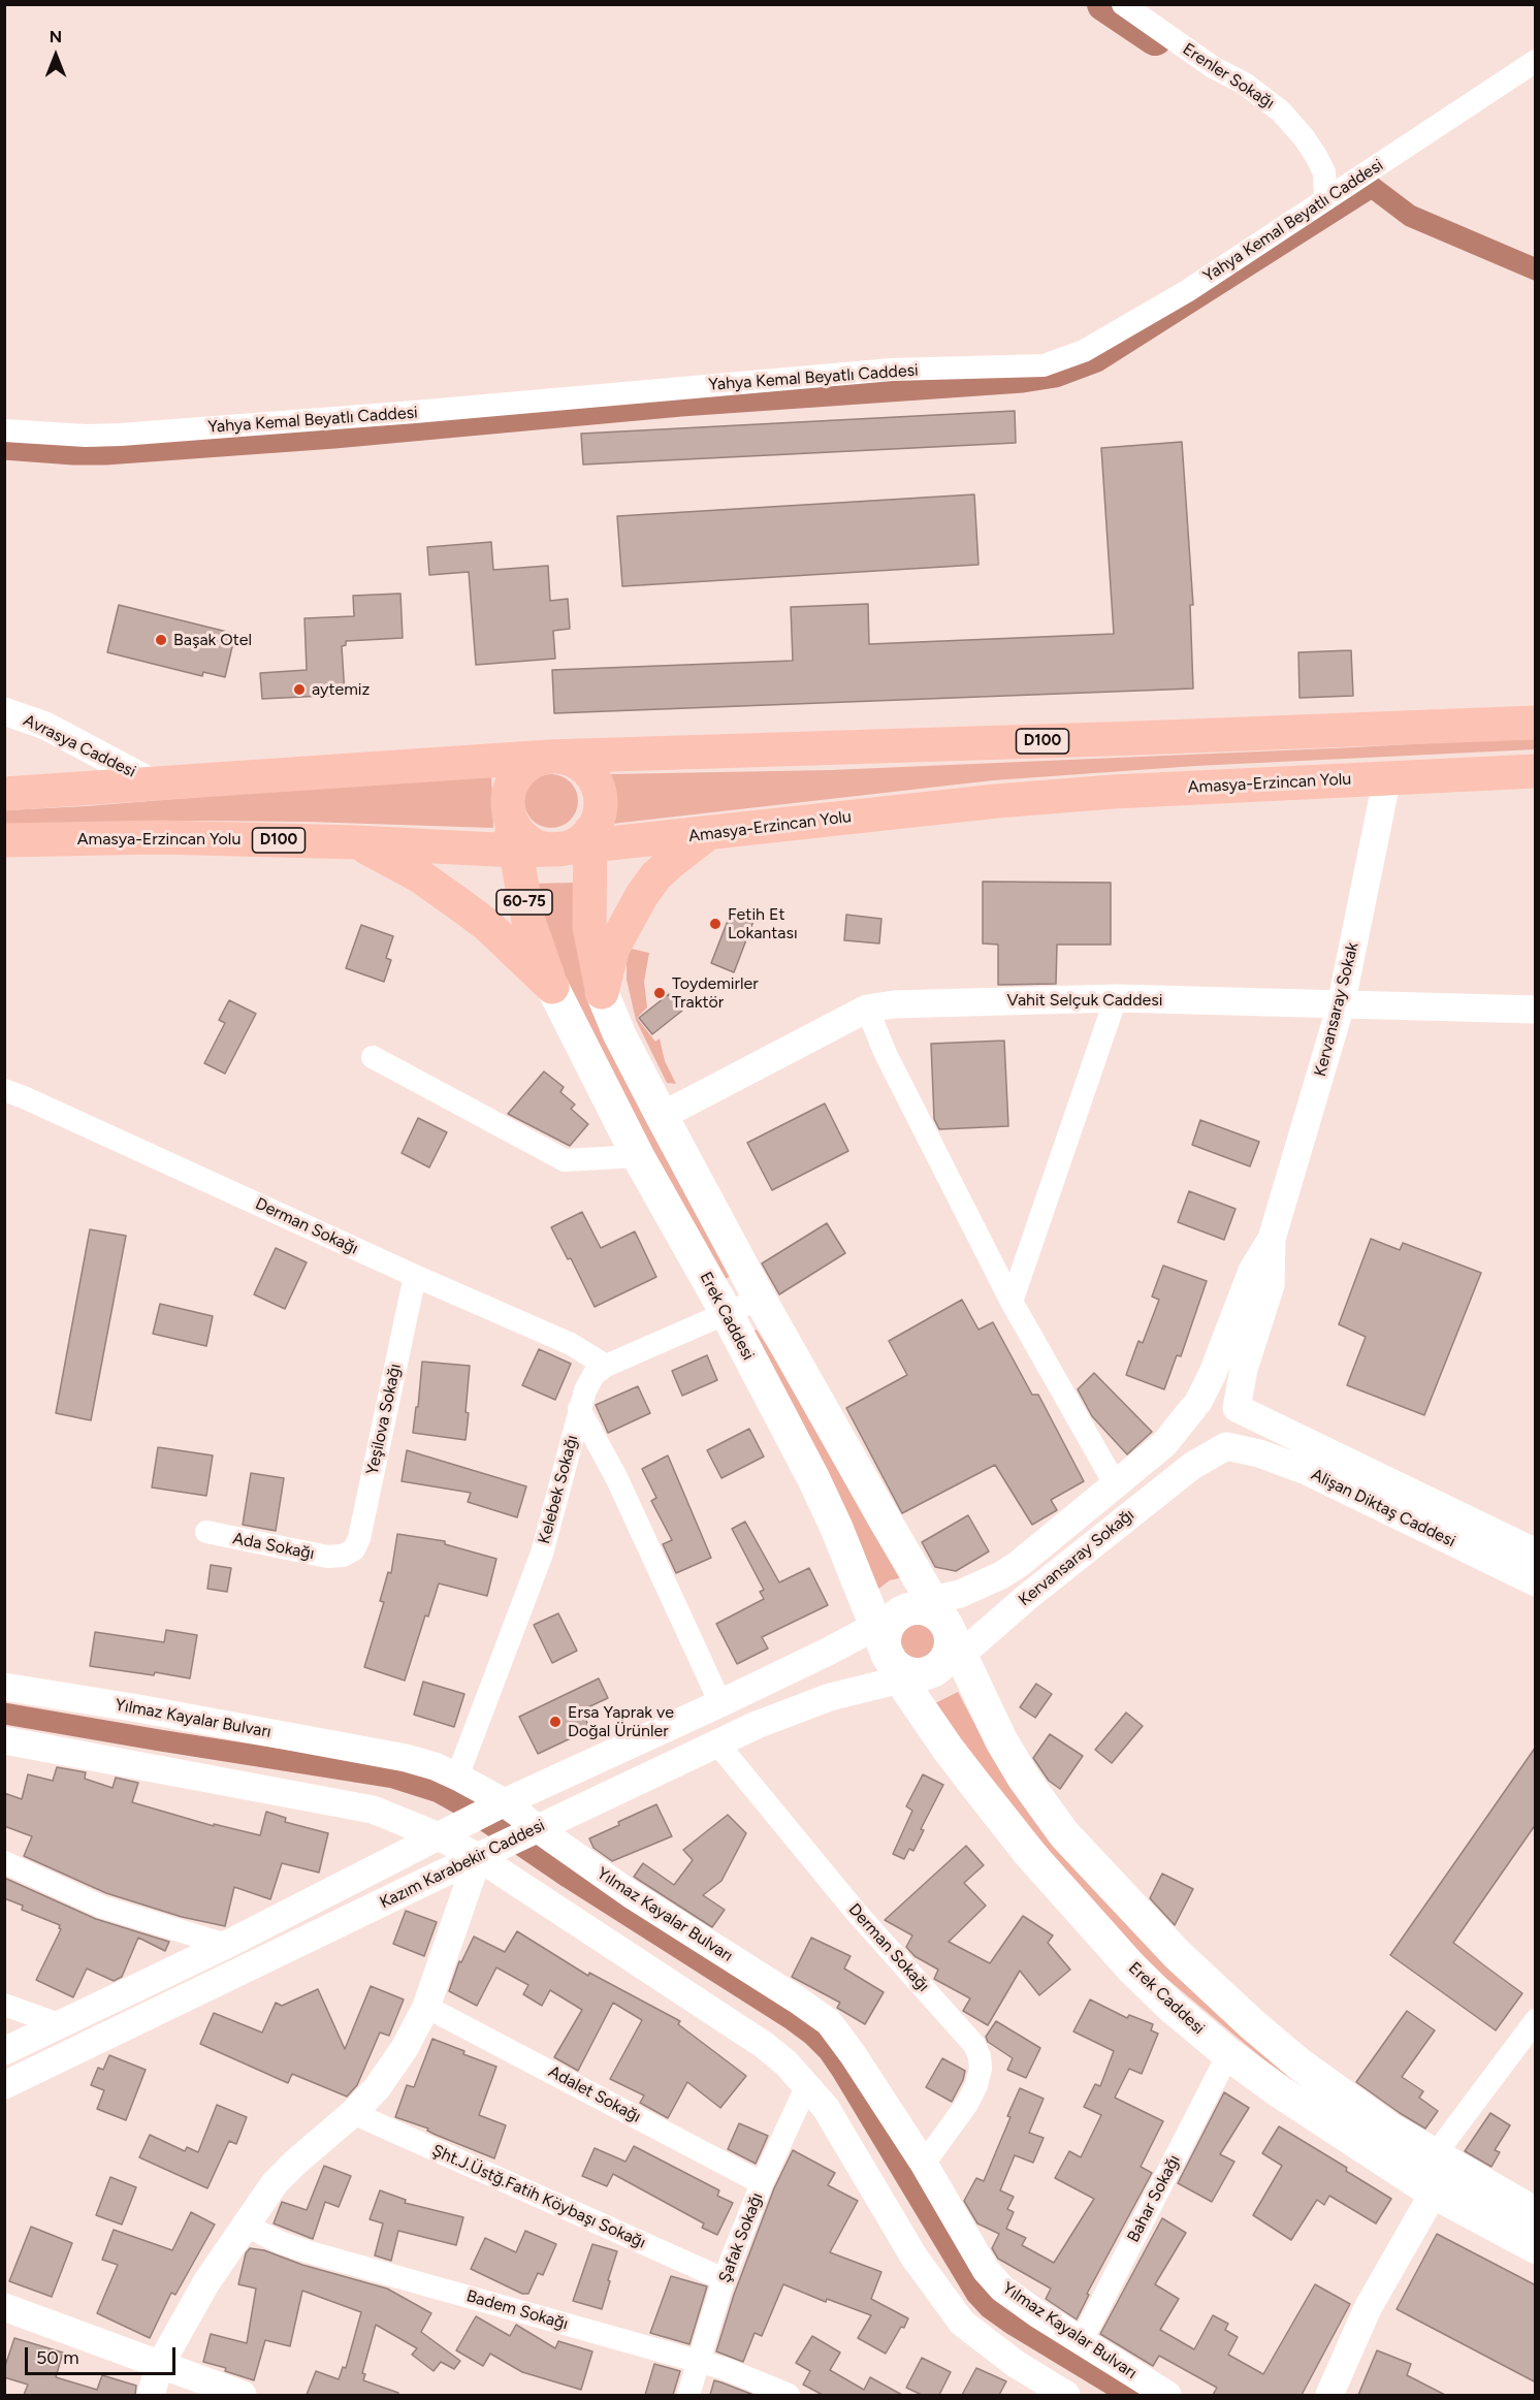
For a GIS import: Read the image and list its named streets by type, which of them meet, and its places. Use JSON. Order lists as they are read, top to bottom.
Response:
{
  "streets": {
    "highway": ["D100", "Amasya-Erzincan Yolu", "60-75"],
    "main road": ["Erek Caddesi"],
    "street": [
      "Erenler Sokağı",
      "Yahya Kemal Beyatlı Caddesi",
      "Avrasya Caddesi",
      "Vahit Selçuk Caddesi",
      "Kervansaray Sokak",
      "Derman Sokağı",
      "Yeşilova Sokağı",
      "Kelebek Sokağı",
      "Alişan Diktaş Caddesi",
      "Ada Sokağı",
      "Kervansaray Sokağı",
      "Yılmaz Kayalar Bulvarı",
      "Kazım Karabekir Caddesi",
      "Adalet Sokağı",
      "Şht.J.Üstğ.Fatih Köybaşı Sokağı",
      "Bahar Sokağı",
      "Şafak Sokağı",
      "Badem Sokağı"
    ]
  },
  "crossings": [
    ["Erenler Sokağı", "Yahya Kemal Beyatlı Caddesi"],
    ["D100", "Avrasya Caddesi"],
    ["D100", "Amasya-Erzincan Yolu"],
    ["D100", "60-75"],
    ["Amasya-Erzincan Yolu", "60-75"],
    ["Amasya-Erzincan Yolu", "Kervansaray Sokak"],
    ["60-75", "Erek Caddesi"],
    ["Vahit Selçuk Caddesi", "Kervansaray Sokak"],
    ["Kervansaray Sokak", "Alişan Diktaş Caddesi"],
    ["Kervansaray Sokak", "Kervansaray Sokağı"],
    ["Derman Sokağı", "Yeşilova Sokağı"],
    ["Derman Sokağı", "Kelebek Sokağı"],
    ["Derman Sokağı", "Yılmaz Kayalar Bulvarı"],
    ["Derman Sokağı", "Kazım Karabekir Caddesi"],
    ["Erek Caddesi", "Kelebek Sokağı"],
    ["Erek Caddesi", "Kazım Karabekir Caddesi"],
    ["Erek Caddesi", "Bahar Sokağı"],
    ["Yeşilova Sokağı", "Ada Sokağı"],
    ["Kelebek Sokağı", "Yılmaz Kayalar Bulvarı"],
    ["Alişan Diktaş Caddesi", "Kervansaray Sokağı"],
    ["Yılmaz Kayalar Bulvarı", "Kazım Karabekir Caddesi"],
    ["Yılmaz Kayalar Bulvarı", "Bahar Sokağı"],
    ["Adalet Sokağı", "Şafak Sokağı"],
    ["Şht.J.Üstğ.Fatih Köybaşı Sokağı", "Şafak Sokağı"],
    ["Şafak Sokağı", "Badem Sokağı"]
  ],
  "places": [
    "Başak Otel",
    "aytemiz",
    "Fetih Et Lokantası",
    "Toydemirler Traktör",
    "Ersa Yaprak ve Doğal Ürünler"
  ],
  "scale_bar": "50 m",
  "north": "top"
}
